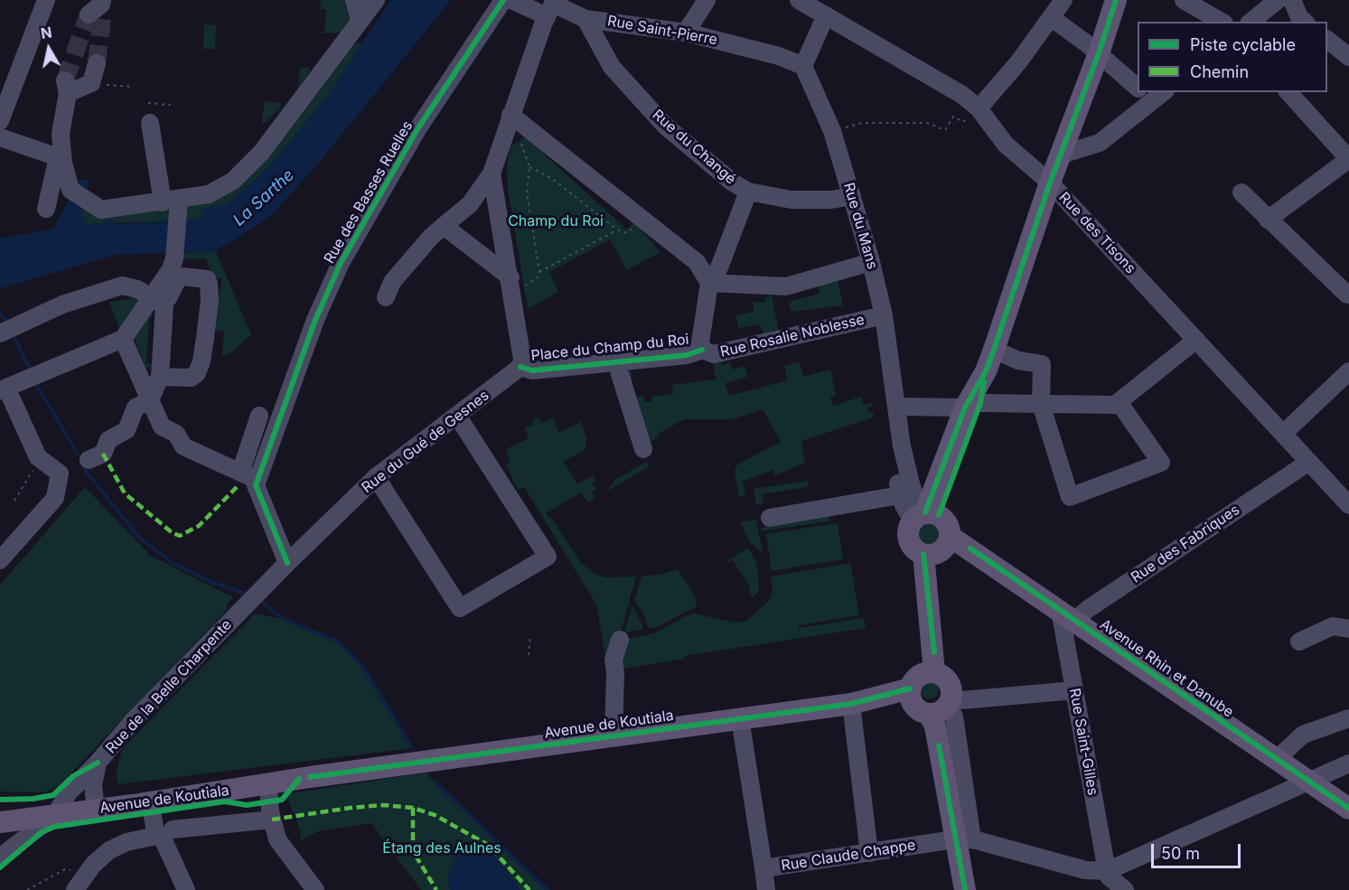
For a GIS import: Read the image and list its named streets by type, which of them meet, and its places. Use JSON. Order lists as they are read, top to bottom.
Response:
{
  "streets": {
    "main road": ["Avenue Rhin et Danube", "Avenue de Koutiala"],
    "street": [
      "Rue Saint-Pierre",
      "Rue du Changé",
      "Rue des Basses Ruelles",
      "Rue du Mans",
      "Rue des Tisons",
      "Rue Rosalie Noblesse",
      "Place du Champ du Roi",
      "Rue du Gué de Gesnes",
      "Rue des Fabriques",
      "Rue de la Belle Charpente",
      "Rue Saint-Gilles",
      "Rue Claude Chappe"
    ]
  },
  "crossings": [
    ["Rue Saint-Pierre", "Rue du Changé"],
    ["Rue Saint-Pierre", "Rue du Mans"],
    ["Rue Saint-Pierre", "Place du Champ du Roi"],
    ["Rue du Changé", "Place du Champ du Roi"],
    ["Rue du Mans", "Rue Rosalie Noblesse"],
    ["Rue du Mans", "Avenue Rhin et Danube"],
    ["Rue des Tisons", "Rue des Fabriques"],
    ["Rue Rosalie Noblesse", "Place du Champ du Roi"],
    ["Place du Champ du Roi", "Rue du Gué de Gesnes"],
    ["Rue du Gué de Gesnes", "Rue de la Belle Charpente"],
    ["Rue des Fabriques", "Avenue Rhin et Danube"],
    ["Rue des Fabriques", "Rue Saint-Gilles"],
    ["Avenue Rhin et Danube", "Rue Saint-Gilles"],
    ["Rue de la Belle Charpente", "Avenue de Koutiala"],
    ["Avenue de Koutiala", "Rue Claude Chappe"]
  ],
  "water": ["La Sarthe"],
  "parks": ["Champ du Roi", "Étang des Aulnes"],
  "legend": ["Piste cyclable", "Chemin"],
  "scale_bar": "50 m",
  "north": "top"
}
